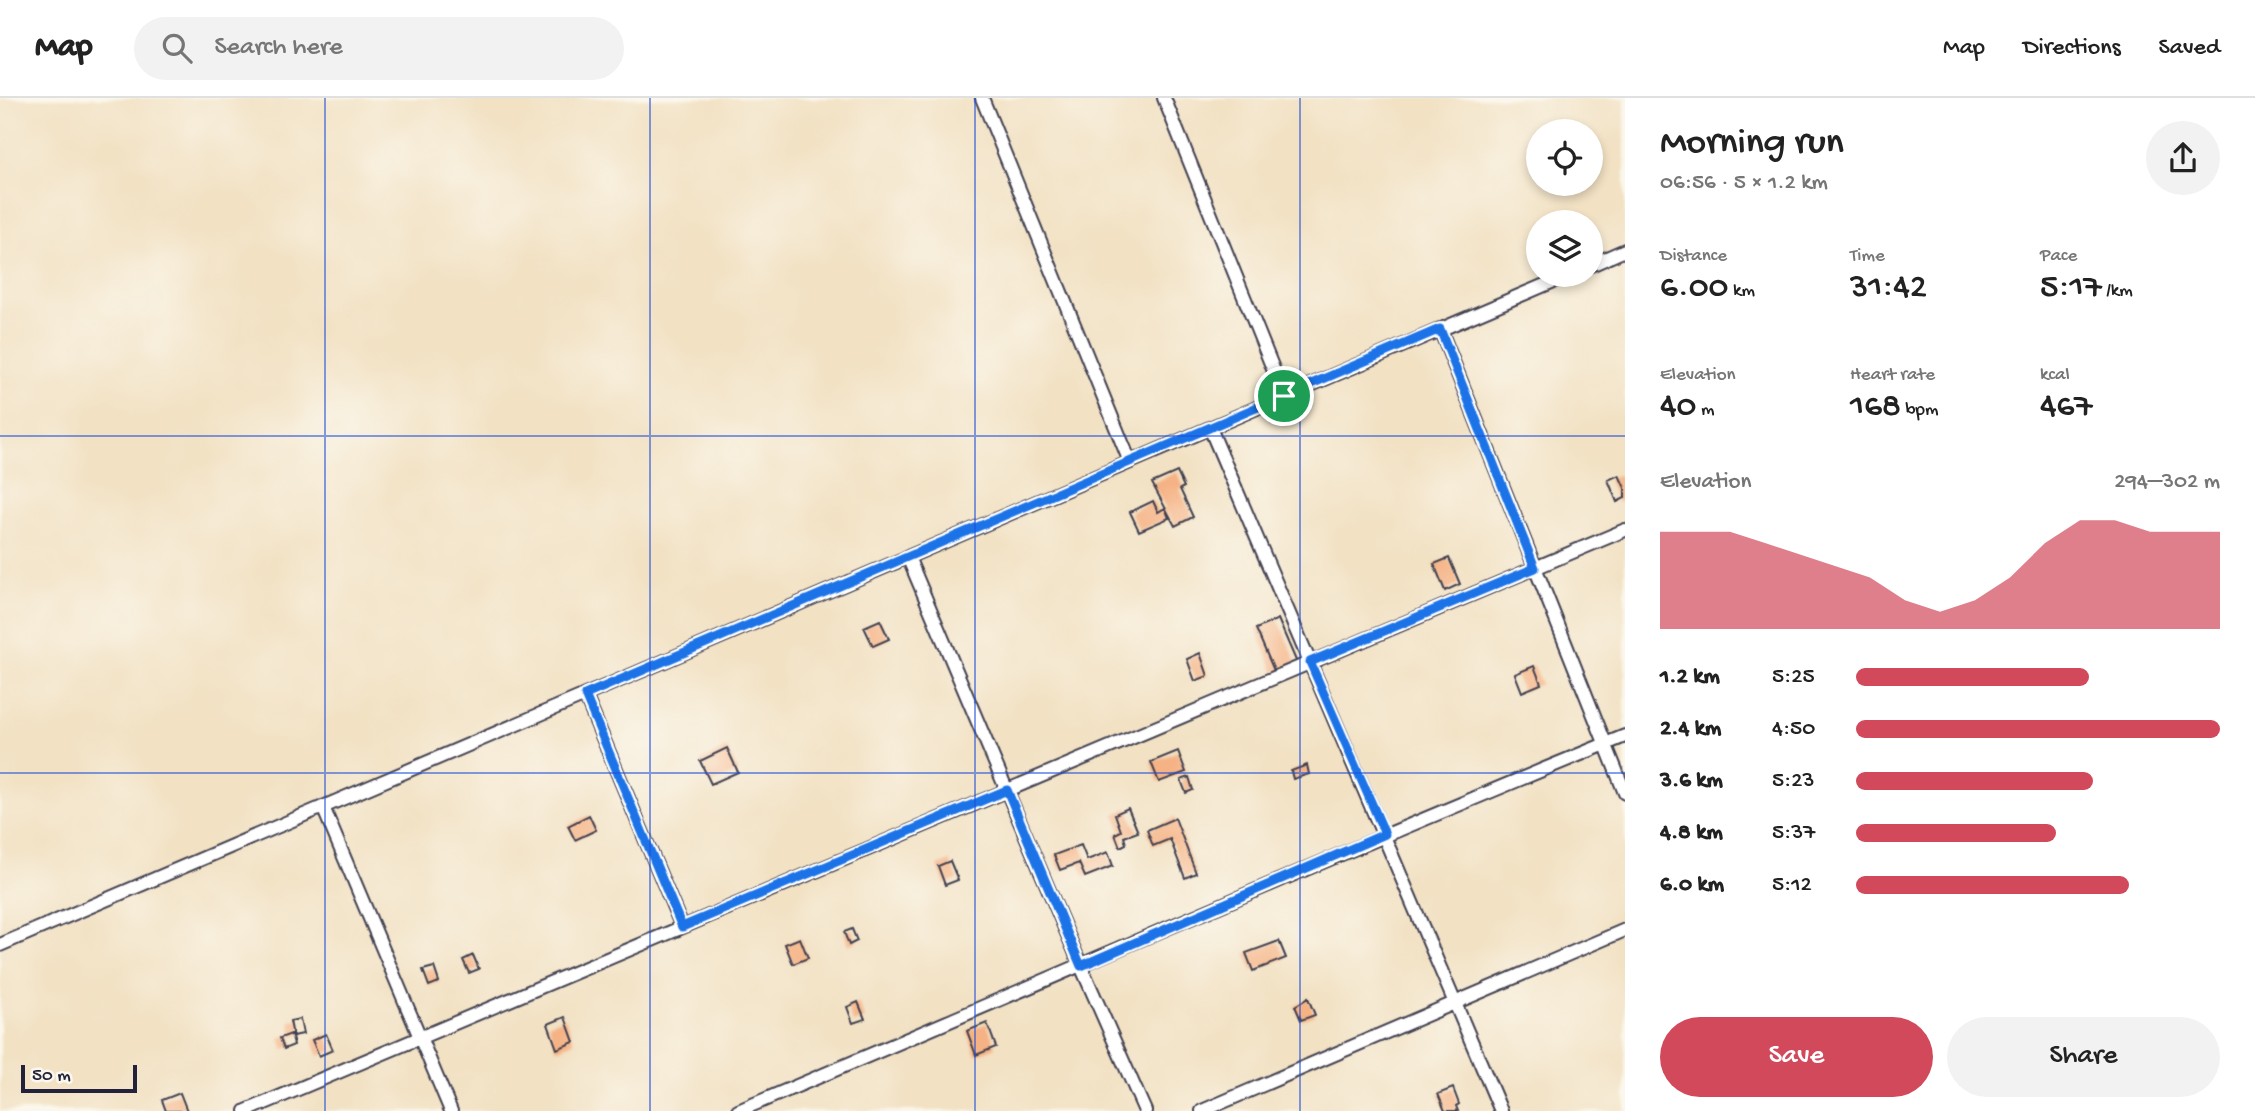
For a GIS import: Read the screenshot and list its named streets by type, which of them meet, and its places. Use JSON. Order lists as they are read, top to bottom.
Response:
{
  "scale_bar": "50 m",
  "page": {
    "header": "Map",
    "search": "Search here",
    "nav": ["Map", "Directions", "Saved"],
    "heading": ["Morning run", "06:56 · 5 × 1.2 km"],
    "stats": [
      ["Distance", "6.00 km"],
      ["Time", "31:42"],
      ["Pace", "5:17 /km"],
      ["Elevation", "40 m"],
      ["Heart rate", "168 bpm"],
      ["kcal", "467"]
    ],
    "chart": ["Elevation", "294–302 m"],
    "list": [
      {
        "name": "1.2 km",
        "note": "5:25"
      },
      {
        "name": "2.4 km",
        "note": "4:50"
      },
      {
        "name": "3.6 km",
        "note": "5:23"
      },
      {
        "name": "4.8 km",
        "note": "5:37"
      },
      {
        "name": "6.0 km",
        "note": "5:12"
      }
    ],
    "buttons": ["Save", "Share"],
    "scale": "50 m"
  }
}
